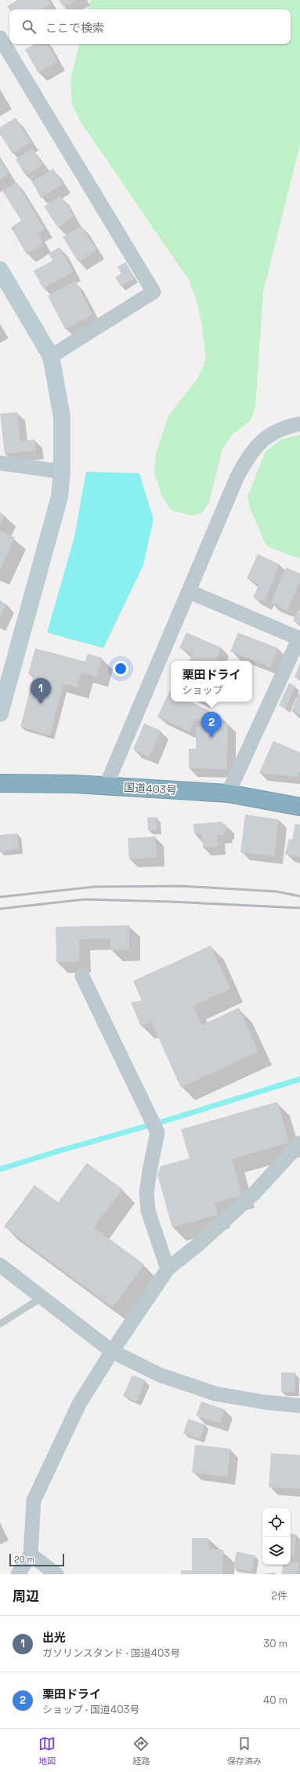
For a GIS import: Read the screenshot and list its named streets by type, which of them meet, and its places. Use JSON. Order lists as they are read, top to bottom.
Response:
{
  "streets": {
    "highway": ["国道403号"]
  },
  "scale_bar": "20 m",
  "page": {
    "search": "ここで検索",
    "popup": ["栗田ドライ", "ショップ"],
    "pins": ["1", "2"],
    "scale": "20 m",
    "heading": ["周辺", "2件"],
    "list": [
      {
        "mark": "1",
        "name": "出光",
        "note": "ガソリンスタンド · 国道403号",
        "value": "30 m"
      },
      {
        "mark": "2",
        "name": "栗田ドライ",
        "note": "ショップ · 国道403号",
        "value": "40 m"
      }
    ],
    "nav": ["地図", "経路", "保存済み"]
  }
}
